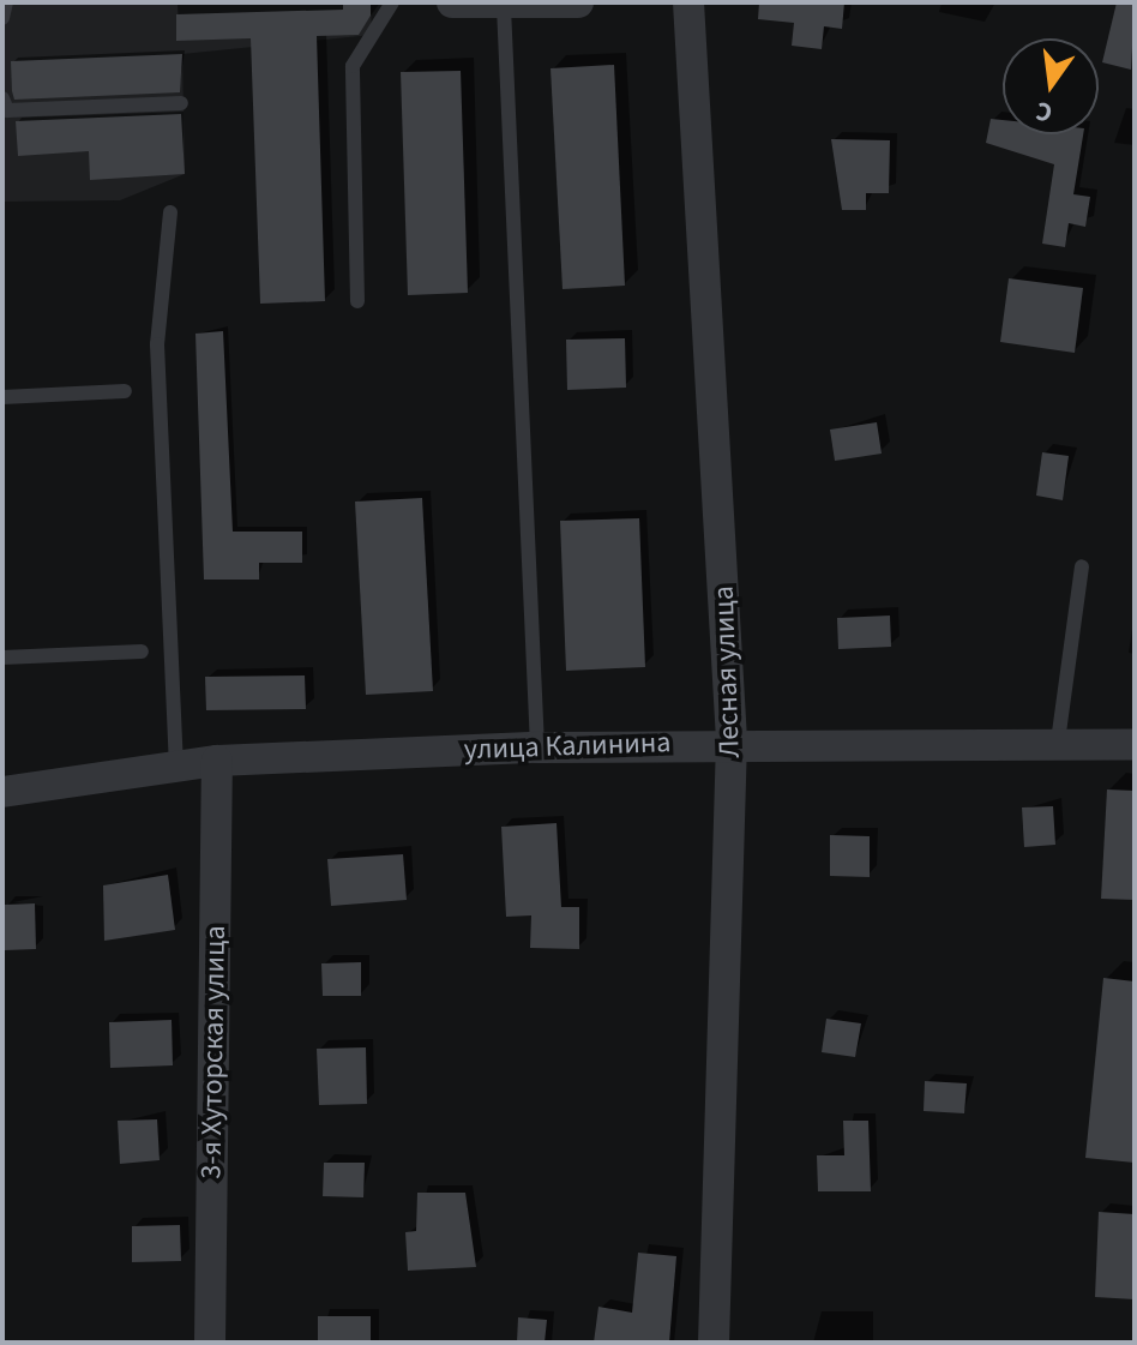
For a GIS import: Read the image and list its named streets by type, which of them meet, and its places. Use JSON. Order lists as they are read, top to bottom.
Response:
{
  "streets": {
    "street": ["Лесная улица", "улица Калинина", "3-я Хуторская улица"]
  },
  "crossings": [
    ["Лесная улица", "улица Калинина"],
    ["улица Калинина", "3-я Хуторская улица"]
  ],
  "north": "bottom"
}
